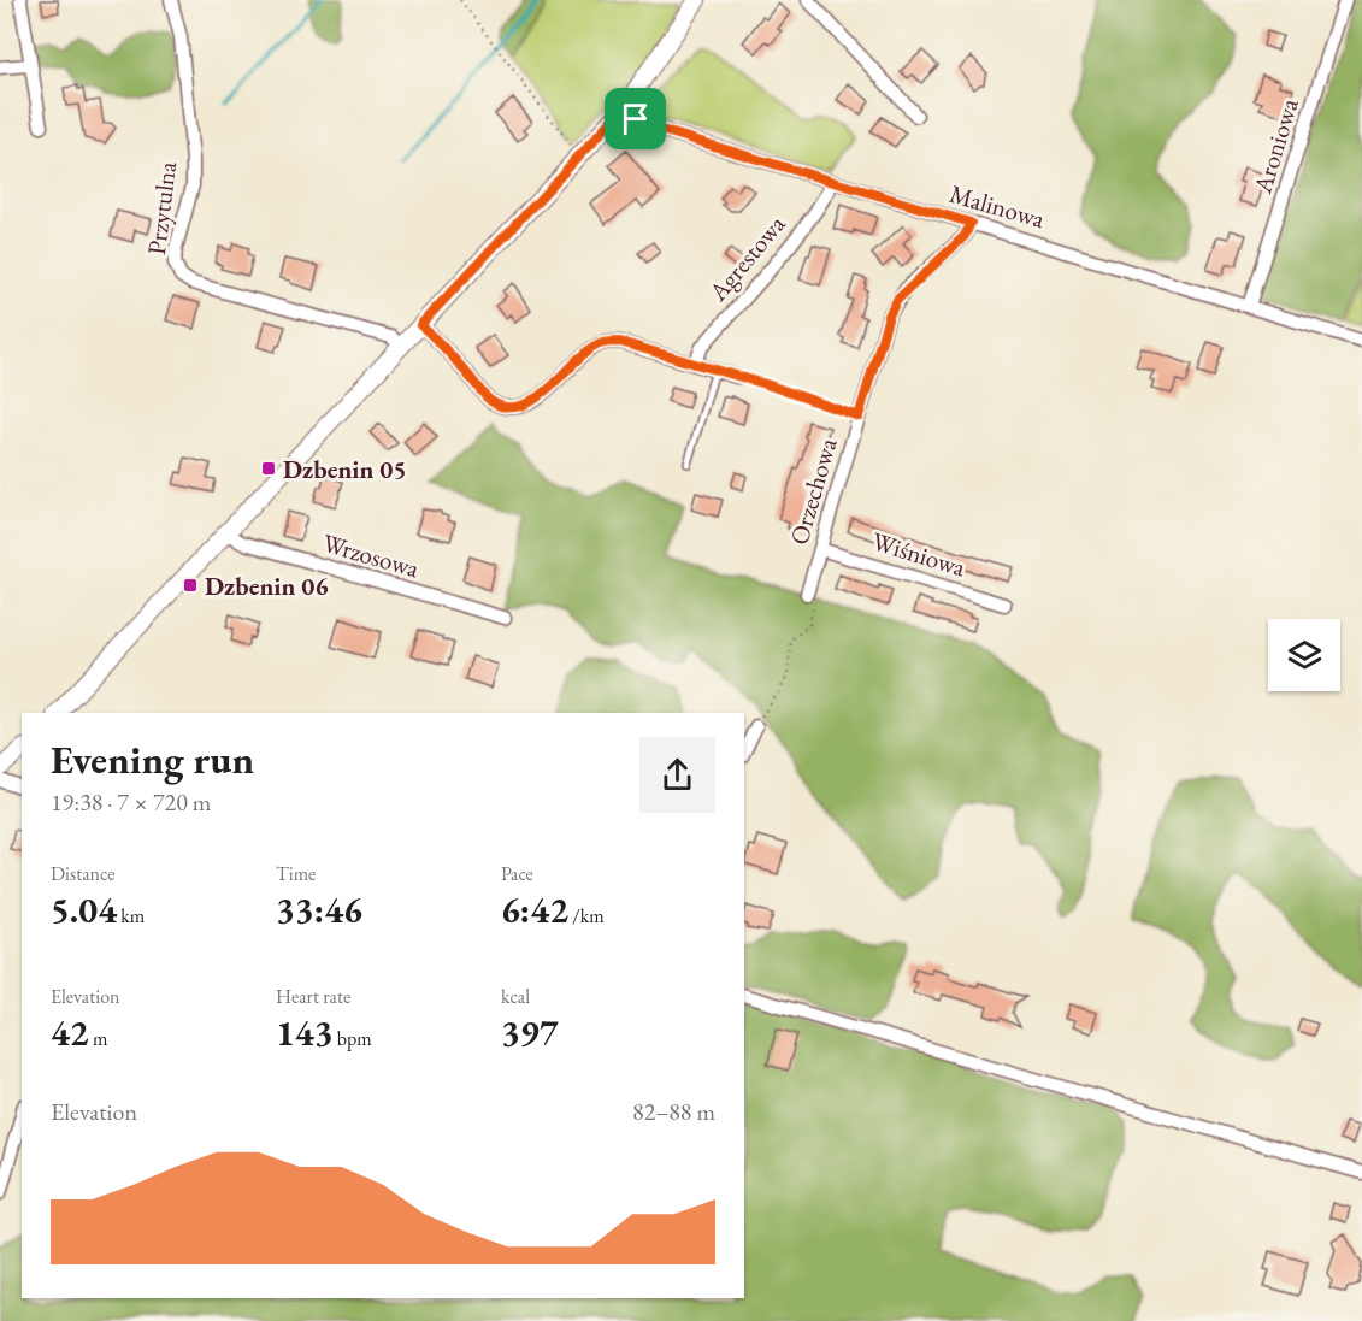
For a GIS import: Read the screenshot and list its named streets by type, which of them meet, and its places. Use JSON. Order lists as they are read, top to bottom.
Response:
{
  "streets": {
    "street": [
      "Aroniowa",
      "Malinowa",
      "Przytulna",
      "Agrestowa",
      "Orzechowa",
      "Wiśniowa",
      "Wrzosowa"
    ]
  },
  "crossings": [
    ["Aroniowa", "Malinowa"],
    ["Malinowa", "Agrestowa"],
    ["Malinowa", "Orzechowa"],
    ["Orzechowa", "Wiśniowa"]
  ],
  "places": {
    "transit": ["Dzbenin 05", "Dzbenin 06"]
  },
  "page": {
    "heading": ["Evening run", "19:38 · 7 × 720 m"],
    "stats": [
      ["Distance", "5.04 km"],
      ["Time", "33:46"],
      ["Pace", "6:42 /km"],
      ["Elevation", "42 m"],
      ["Heart rate", "143 bpm"],
      ["kcal", "397"]
    ],
    "chart": ["Elevation", "82–88 m"]
  }
}
